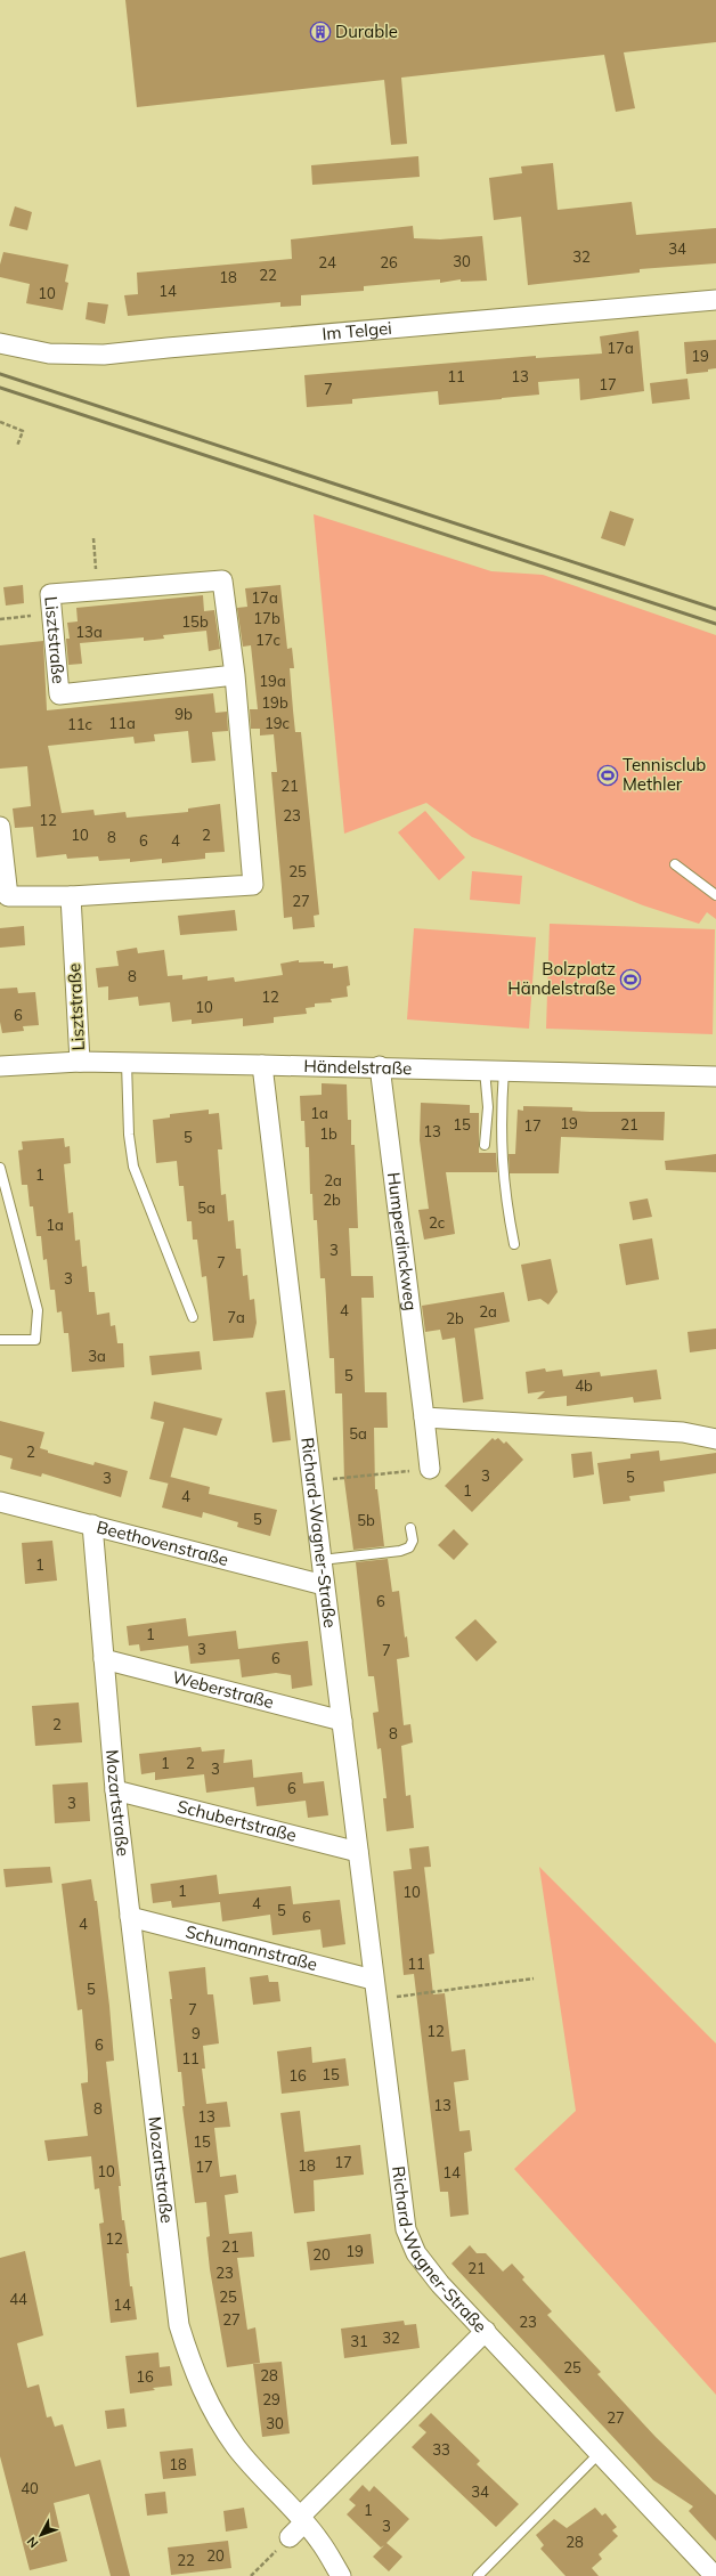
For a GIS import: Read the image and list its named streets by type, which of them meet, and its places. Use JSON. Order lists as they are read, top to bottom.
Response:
{
  "streets": {
    "street": [
      "Im Telgei",
      "Lisztstraße",
      "Händelstraße",
      "Humperdinckweg",
      "Richard-Wagner-Straße",
      "Beethovenstraße",
      "Weberstraße",
      "Mozartstraße",
      "Schubertstraße",
      "Schumannstraße"
    ]
  },
  "crossings": [
    ["Lisztstraße", "Händelstraße"],
    ["Händelstraße", "Humperdinckweg"],
    ["Händelstraße", "Richard-Wagner-Straße"],
    ["Richard-Wagner-Straße", "Beethovenstraße"],
    ["Richard-Wagner-Straße", "Weberstraße"],
    ["Richard-Wagner-Straße", "Schubertstraße"],
    ["Richard-Wagner-Straße", "Schumannstraße"],
    ["Beethovenstraße", "Mozartstraße"],
    ["Weberstraße", "Mozartstraße"],
    ["Mozartstraße", "Schubertstraße"],
    ["Mozartstraße", "Schumannstraße"]
  ],
  "places": {
    "building": ["Durable"],
    "sports": ["Tennisclub Methler", "Bolzplatz Händelstraße"]
  },
  "house_numbers": [
    "34",
    "32",
    "30",
    "24",
    "26",
    "22",
    "18",
    "14",
    "10",
    "17a",
    "19",
    "11",
    "13",
    "17",
    "7",
    "17a",
    "17b",
    "15b",
    "13a",
    "17c",
    "19a",
    "19b",
    "9b",
    "11a",
    "19c",
    "11c",
    "21",
    "23",
    "12",
    "10",
    "2",
    "8",
    "6",
    "4",
    "25",
    "27",
    "8",
    "12",
    "10",
    "6",
    "1a",
    "19",
    "15",
    "21",
    "17",
    "13",
    "1b",
    "5",
    "1",
    "2a",
    "2b",
    "5a",
    "2c",
    "1a",
    "3",
    "7",
    "3",
    "4",
    "2a",
    "7a",
    "2b",
    "3a",
    "5",
    "4b",
    "5a",
    "2",
    "3",
    "5",
    "3",
    "1",
    "4",
    "5",
    "5b",
    "1",
    "6",
    "1",
    "3",
    "7",
    "6",
    "2",
    "8",
    "1",
    "2",
    "3",
    "6",
    "3",
    "1",
    "10",
    "4",
    "5",
    "6",
    "4",
    "11",
    "5",
    "7",
    "12",
    "9",
    "6",
    "11",
    "15",
    "16",
    "13",
    "8",
    "13",
    "15",
    "17",
    "18",
    "17",
    "10",
    "14",
    "12",
    "21",
    "19",
    "20",
    "21",
    "23",
    "25",
    "44",
    "14",
    "27",
    "23",
    "32",
    "31",
    "25",
    "28",
    "16",
    "29",
    "27",
    "30",
    "33",
    "18",
    "40",
    "34",
    "1",
    "3",
    "28",
    "20",
    "22"
  ],
  "north": "bottom left"
}
